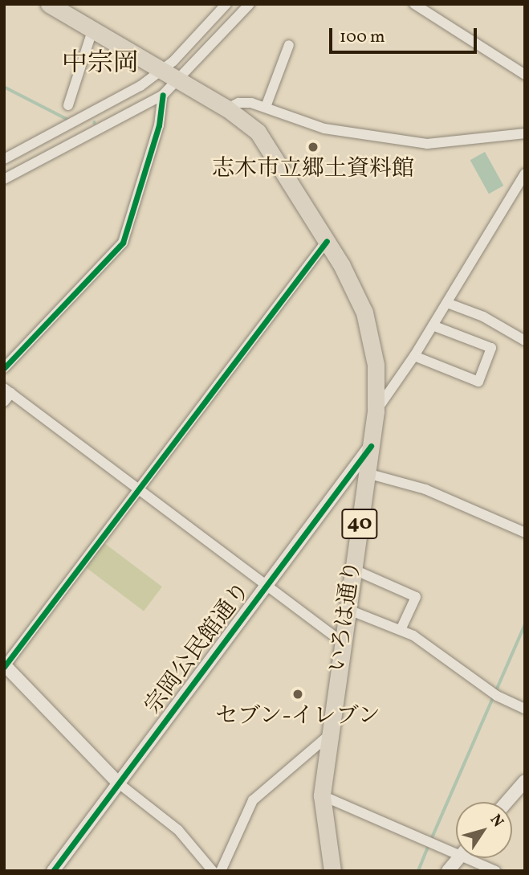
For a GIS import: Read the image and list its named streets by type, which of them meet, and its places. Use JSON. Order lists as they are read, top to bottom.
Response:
{
  "streets": {
    "main road": ["40", "いろは通り"],
    "street": ["宗岡公民館通り"]
  },
  "crossings": [
    ["いろは通り", "宗岡公民館通り"]
  ],
  "districts": ["中宗岡"],
  "places": ["志木市立郷土資料館", "セブン-イレブン"],
  "scale_bar": "100 m",
  "north": "top right"
}
